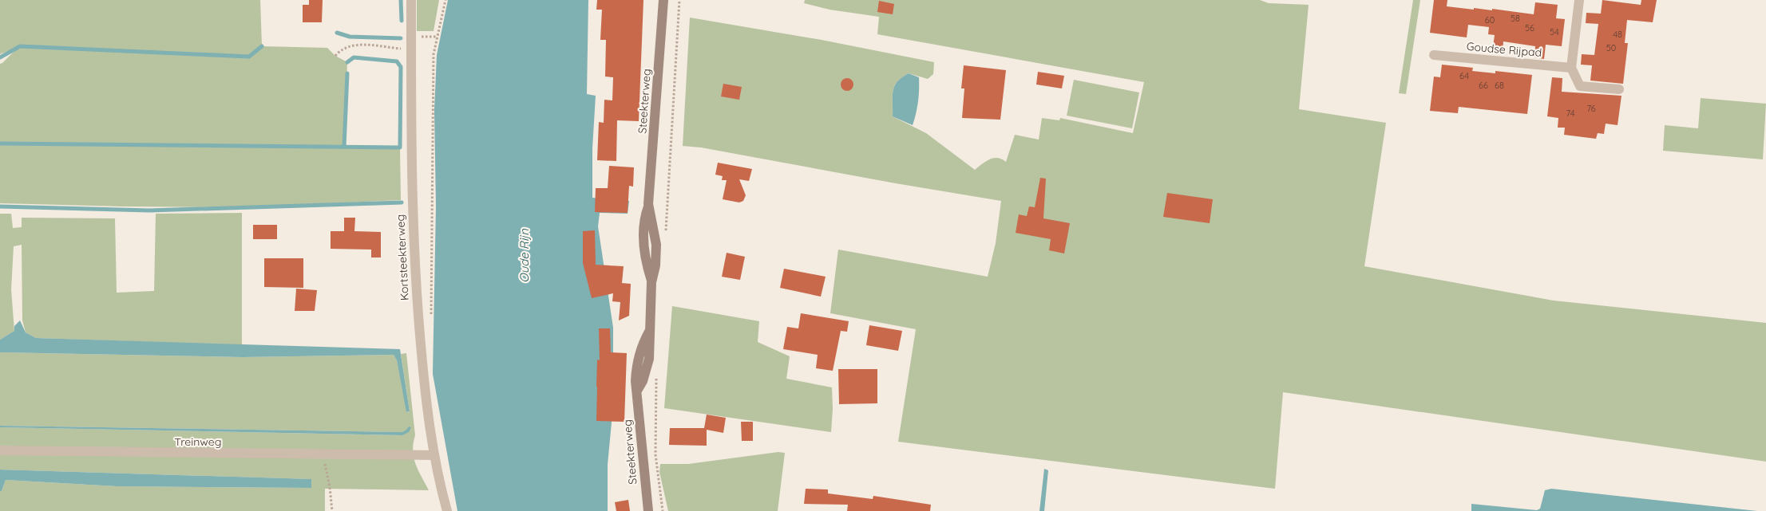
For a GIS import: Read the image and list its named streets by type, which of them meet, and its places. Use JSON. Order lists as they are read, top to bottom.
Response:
{
  "streets": {
    "main road": ["Steekterweg"],
    "street": ["Goudse Rijpad", "Kortsteekterweg", "Treinweg"]
  },
  "crossings": [
    ["Kortsteekterweg", "Treinweg"]
  ],
  "water": ["Oude Rijn"],
  "house_numbers": [
    "58",
    "60",
    "56",
    "54",
    "48",
    "50",
    "64",
    "66",
    "68",
    "76",
    "74"
  ]
}
